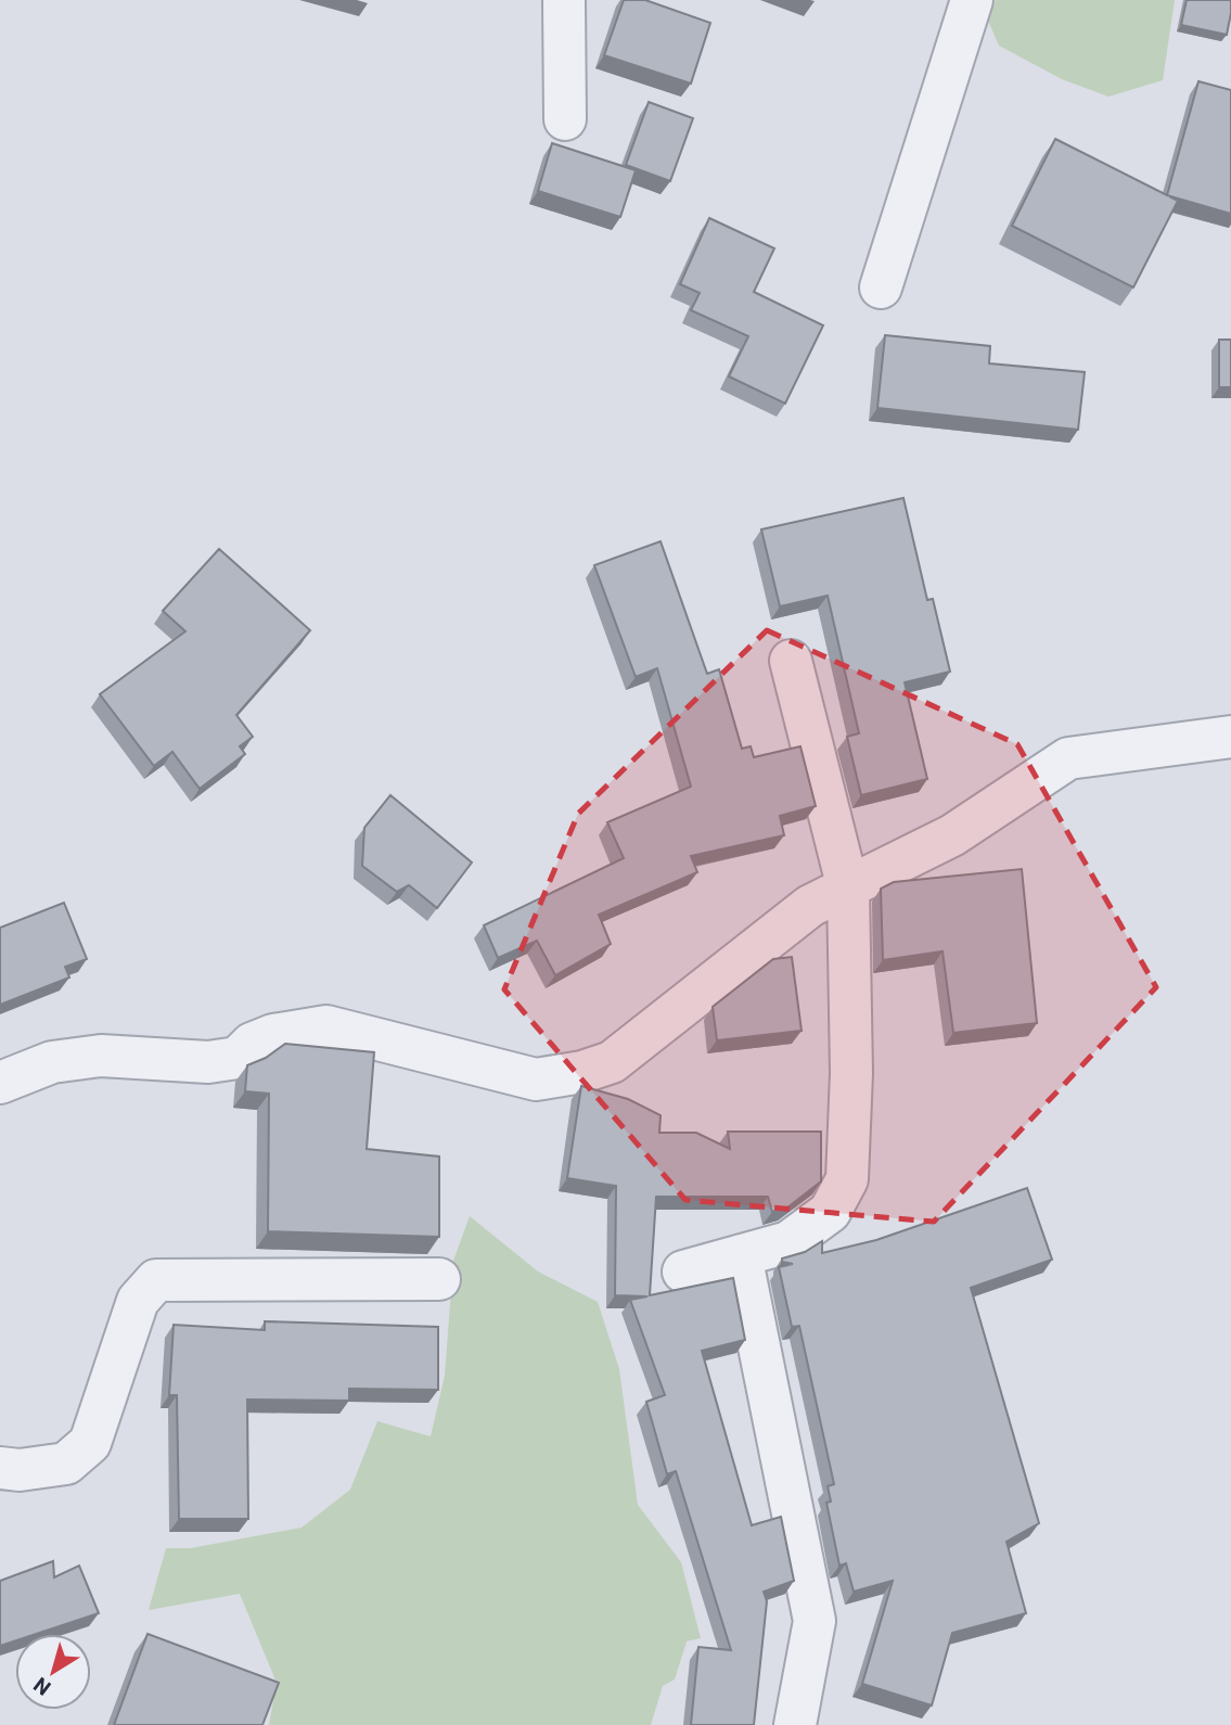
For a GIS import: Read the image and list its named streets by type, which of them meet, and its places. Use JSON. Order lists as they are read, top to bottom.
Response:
{
  "north": "bottom left"
}
